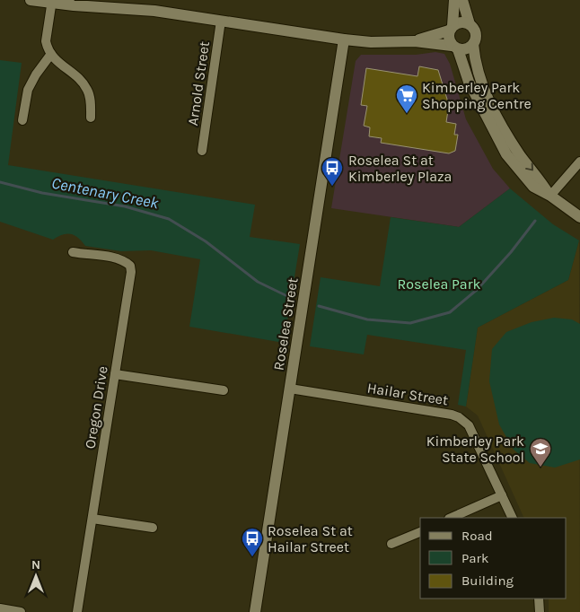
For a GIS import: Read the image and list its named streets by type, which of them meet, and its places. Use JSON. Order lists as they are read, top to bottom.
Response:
{
  "streets": {
    "street": [
      "Arnold Street",
      "Roselea Street",
      "Hailar Street",
      "Oregon Drive"
    ]
  },
  "crossings": [
    ["Roselea Street", "Hailar Street"]
  ],
  "water": ["Centenary Creek"],
  "parks": ["Roselea Park"],
  "places": {
    "supermarket": ["Kimberley Park Shopping Centre"],
    "bus stop": ["Roselea St at Kimberley Plaza", "Roselea St at Hailar Street"],
    "school or university": ["Kimberley Park State School"]
  },
  "legend": ["Road", "Park", "Building"],
  "north": "top"
}
